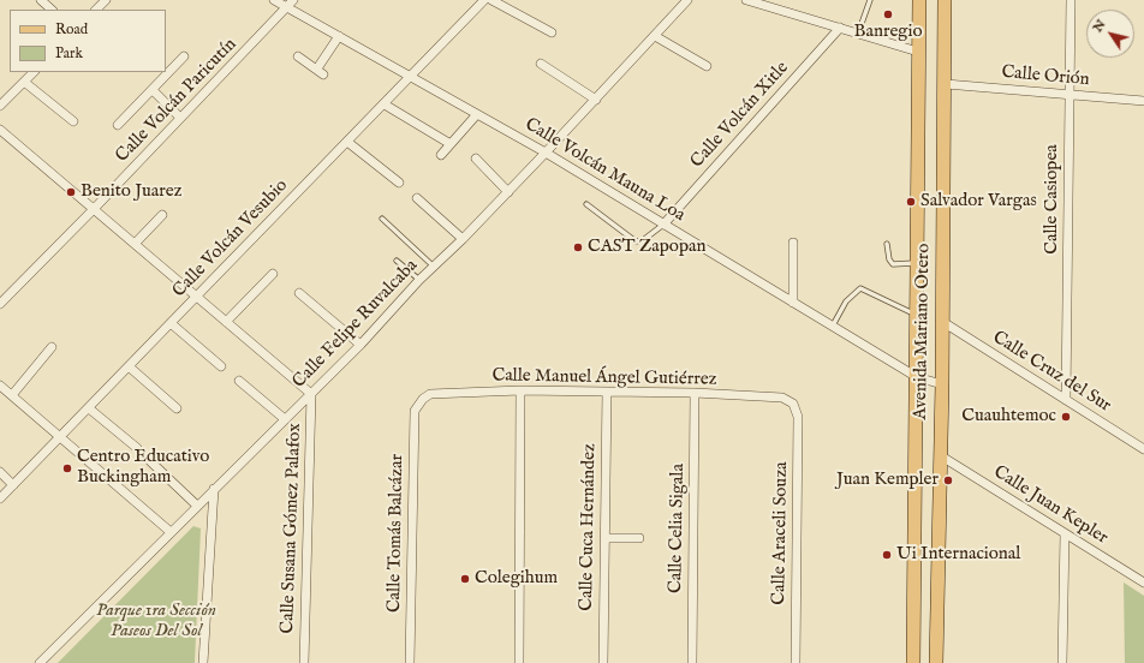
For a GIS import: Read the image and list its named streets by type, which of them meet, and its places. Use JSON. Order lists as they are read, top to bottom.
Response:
{
  "streets": {
    "main road": ["Avenida Mariano Otero"],
    "street": [
      "Calle Orión",
      "Calle Volcán Paricutín",
      "Calle Volcán Xitle",
      "Calle Volcán Mauna Loa",
      "Calle Casiopea",
      "Calle Volcán Vesubio",
      "Calle Felipe Ruvalcaba",
      "Calle Cruz del Sur",
      "Calle Manuel Ángel Gutiérrez",
      "Calle Juan Kepler",
      "Calle Cuca Hernández",
      "Calle Susana Gómez Palafox",
      "Calle Celia Sigala",
      "Calle Tomás Balcázar",
      "Calle Araceli Souza"
    ]
  },
  "crossings": [
    ["Calle Orión", "Calle Casiopea"],
    ["Calle Orión", "Avenida Mariano Otero"],
    ["Calle Volcán Paricutín", "Calle Volcán Mauna Loa"],
    ["Calle Volcán Xitle", "Calle Volcán Mauna Loa"],
    ["Calle Volcán Mauna Loa", "Calle Volcán Vesubio"],
    ["Calle Volcán Mauna Loa", "Calle Felipe Ruvalcaba"],
    ["Calle Volcán Mauna Loa", "Avenida Mariano Otero"],
    ["Calle Casiopea", "Calle Cruz del Sur"],
    ["Calle Felipe Ruvalcaba", "Calle Susana Gómez Palafox"],
    ["Avenida Mariano Otero", "Calle Cruz del Sur"],
    ["Avenida Mariano Otero", "Calle Juan Kepler"],
    ["Calle Manuel Ángel Gutiérrez", "Calle Cuca Hernández"],
    ["Calle Manuel Ángel Gutiérrez", "Calle Celia Sigala"],
    ["Calle Manuel Ángel Gutiérrez", "Calle Tomás Balcázar"],
    ["Calle Manuel Ángel Gutiérrez", "Calle Araceli Souza"]
  ],
  "parks": ["Parque 1ra Sección Paseos Del Sol"],
  "places": [
    "Banregio",
    "Benito Juarez",
    "Salvador Vargas",
    "CAST Zapopan",
    "Cuauhtemoc",
    "Centro Educativo Buckingham",
    "Juan Kempler",
    "Ui Internacional",
    "Colegihum"
  ],
  "legend": ["Road", "Park"],
  "north": "top left"
}
